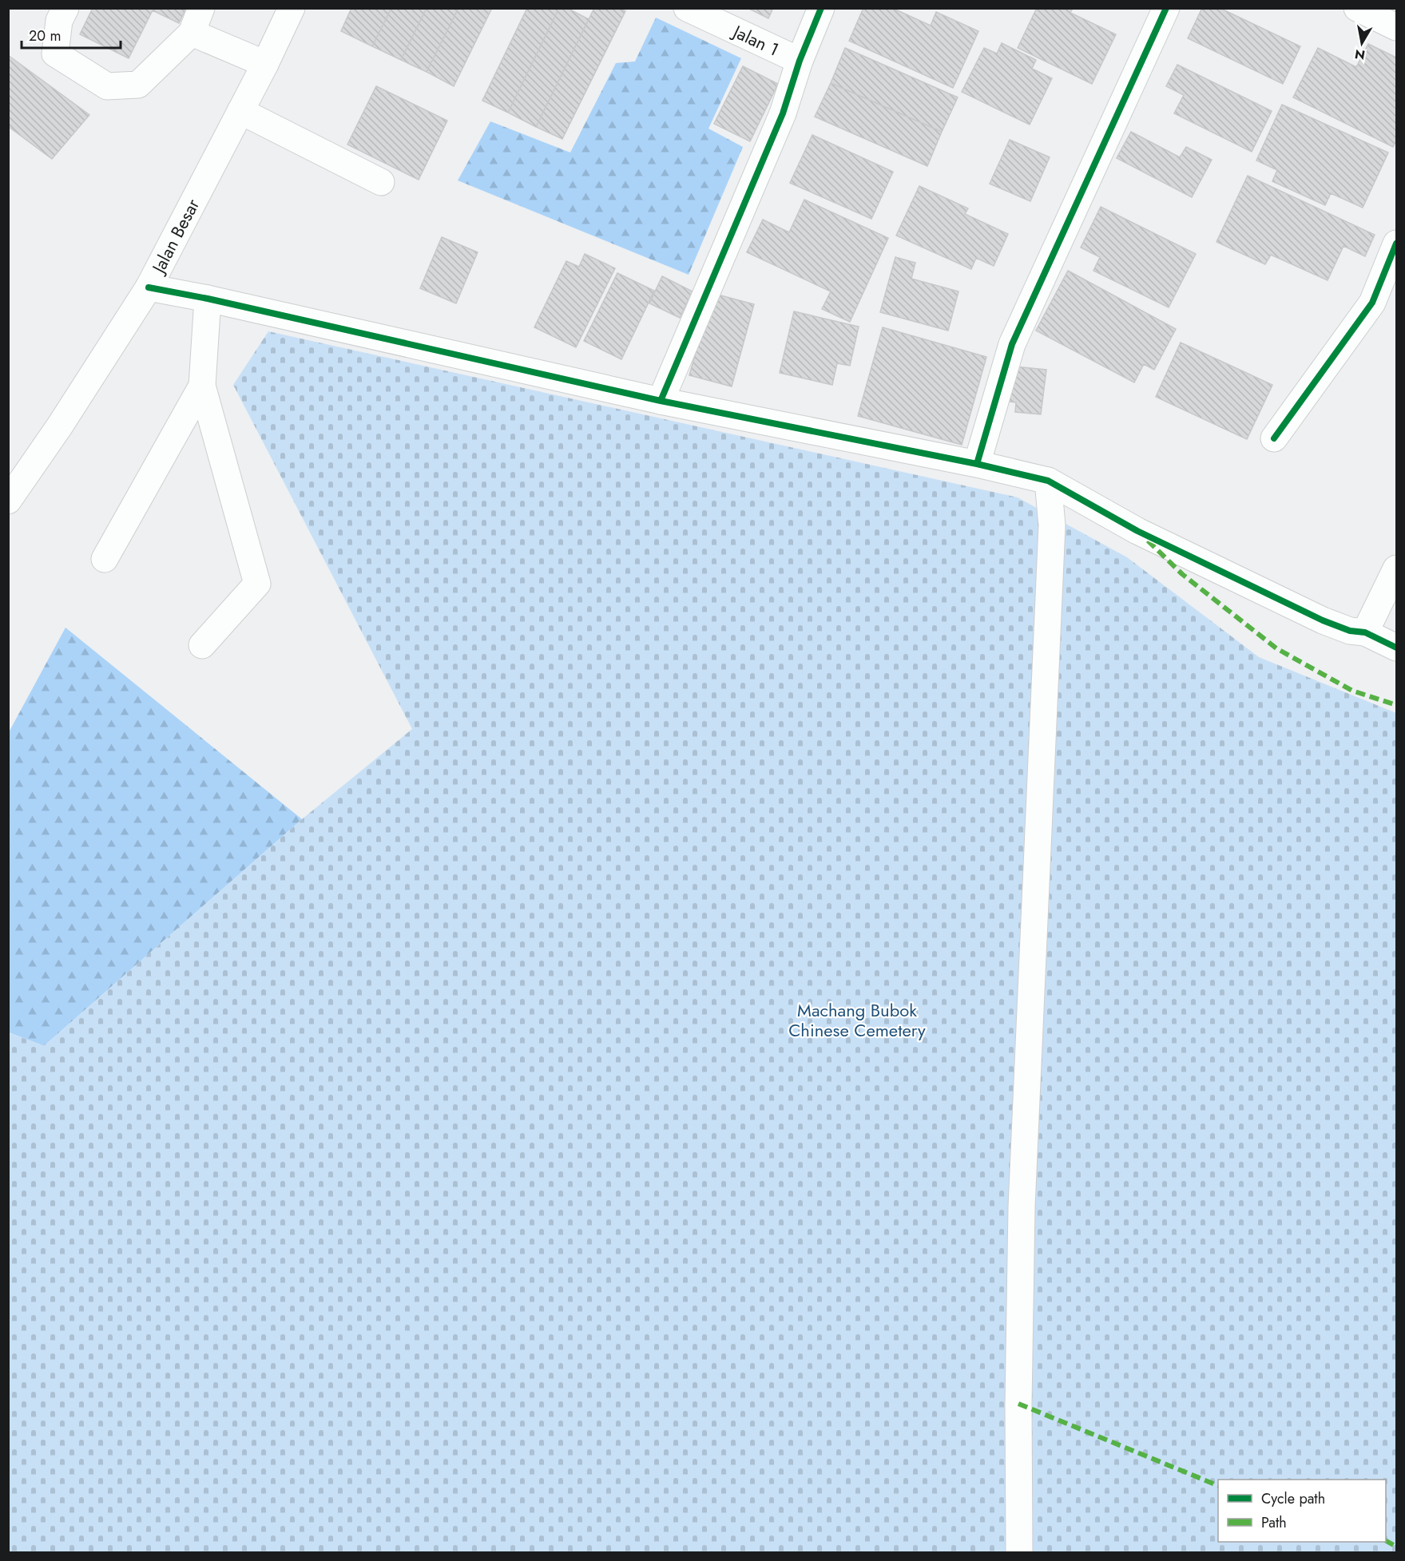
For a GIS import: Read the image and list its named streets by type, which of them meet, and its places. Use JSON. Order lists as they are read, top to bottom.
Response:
{
  "streets": {
    "street": ["Jalan 1", "Jalan Besar"]
  },
  "parks": ["Machang Bubok Chinese Cemetery"],
  "legend": ["Cycle path", "Path"],
  "scale_bar": "20 m",
  "north": "bottom"
}
